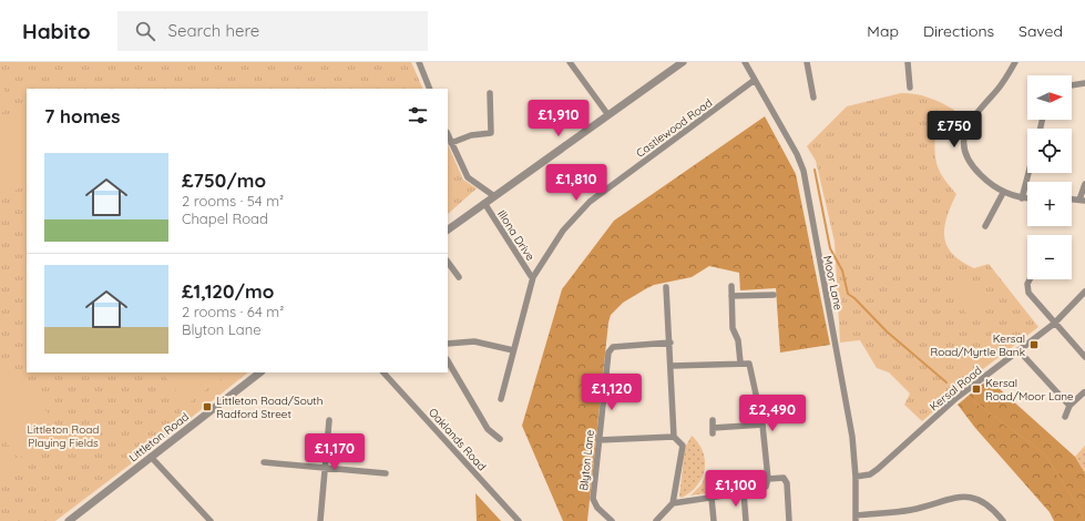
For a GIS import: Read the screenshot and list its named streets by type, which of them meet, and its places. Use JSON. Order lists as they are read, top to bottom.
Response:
{
  "streets": {
    "street": [
      "Castlewood Road",
      "Illona Drive",
      "Moor Lane",
      "Kersal Road",
      "Littleton Road",
      "Oaklands Road",
      "Blyton Lane"
    ]
  },
  "crossings": [
    ["Castlewood Road", "Illona Drive"],
    ["Castlewood Road", "Moor Lane"],
    ["Moor Lane", "Kersal Road"]
  ],
  "parks": ["Littleton Road Playing Fields"],
  "places": {
    "transit": ["Kersal Road/Myrtle Bank", "Kersal Road/Moor Lane", "Littleton Road/South Radford Street"]
  },
  "north": "right",
  "page": {
    "header": "Habito",
    "search": "Search here",
    "nav": ["Map", "Directions", "Saved"],
    "map_buttons": ["+", "−"],
    "heading": "7 homes",
    "price": [
      "£1,910",
      "£750",
      "£1,810",
      "£1,120",
      "£2,490",
      "£1,170",
      "£1,100"
    ],
    "list": [
      {
        "name": "£750/mo",
        "note": "2 rooms · 54 m² · Chapel Road"
      },
      {
        "name": "£1,120/mo",
        "note": "2 rooms · 64 m² · Blyton Lane"
      }
    ]
  }
}
